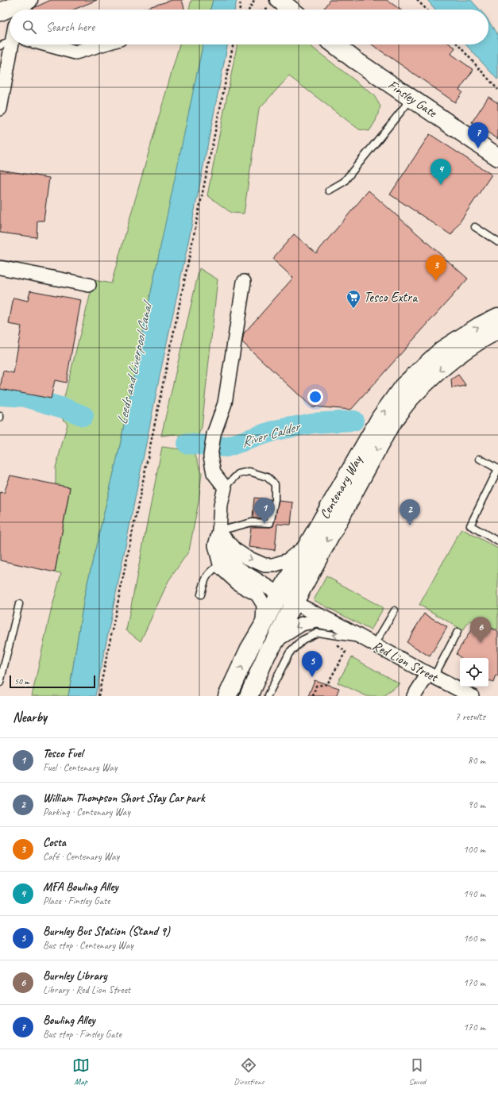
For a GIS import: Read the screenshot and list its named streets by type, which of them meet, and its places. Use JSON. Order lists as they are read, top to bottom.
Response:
{
  "streets": {
    "main road": ["Finsley Gate", "Centenary Way"],
    "street": ["Red Lion Street"]
  },
  "crossings": [
    ["Centenary Way", "Red Lion Street"]
  ],
  "water": ["Leeds and Liverpool Canal", "River Calder"],
  "places": {
    "supermarket": ["Tesco Extra"]
  },
  "scale_bar": "50 m",
  "page": {
    "search": "Search here",
    "pins": [
      "7",
      "4",
      "3",
      "1",
      "2",
      "6",
      "5"
    ],
    "scale": "50 m",
    "heading": ["Nearby", "7 results"],
    "list": [
      {
        "mark": "1",
        "name": "Tesco Fuel",
        "note": "Fuel · Centenary Way",
        "value": "80 m"
      },
      {
        "mark": "2",
        "name": "William Thompson Short Stay Car park",
        "note": "Parking · Centenary Way",
        "value": "90 m"
      },
      {
        "mark": "3",
        "name": "Costa",
        "note": "Café · Centenary Way",
        "value": "100 m"
      },
      {
        "mark": "4",
        "name": "MFA Bowling Alley",
        "note": "Place · Finsley Gate",
        "value": "140 m"
      },
      {
        "mark": "5",
        "name": "Burnley Bus Station (Stand 9)",
        "note": "Bus stop · Centenary Way",
        "value": "160 m"
      },
      {
        "mark": "6",
        "name": "Burnley Library",
        "note": "Library · Red Lion Street",
        "value": "170 m"
      },
      {
        "mark": "7",
        "name": "Bowling Alley",
        "note": "Bus stop · Finsley Gate",
        "value": "170 m"
      }
    ],
    "nav": ["Map", "Directions", "Saved"]
  }
}
